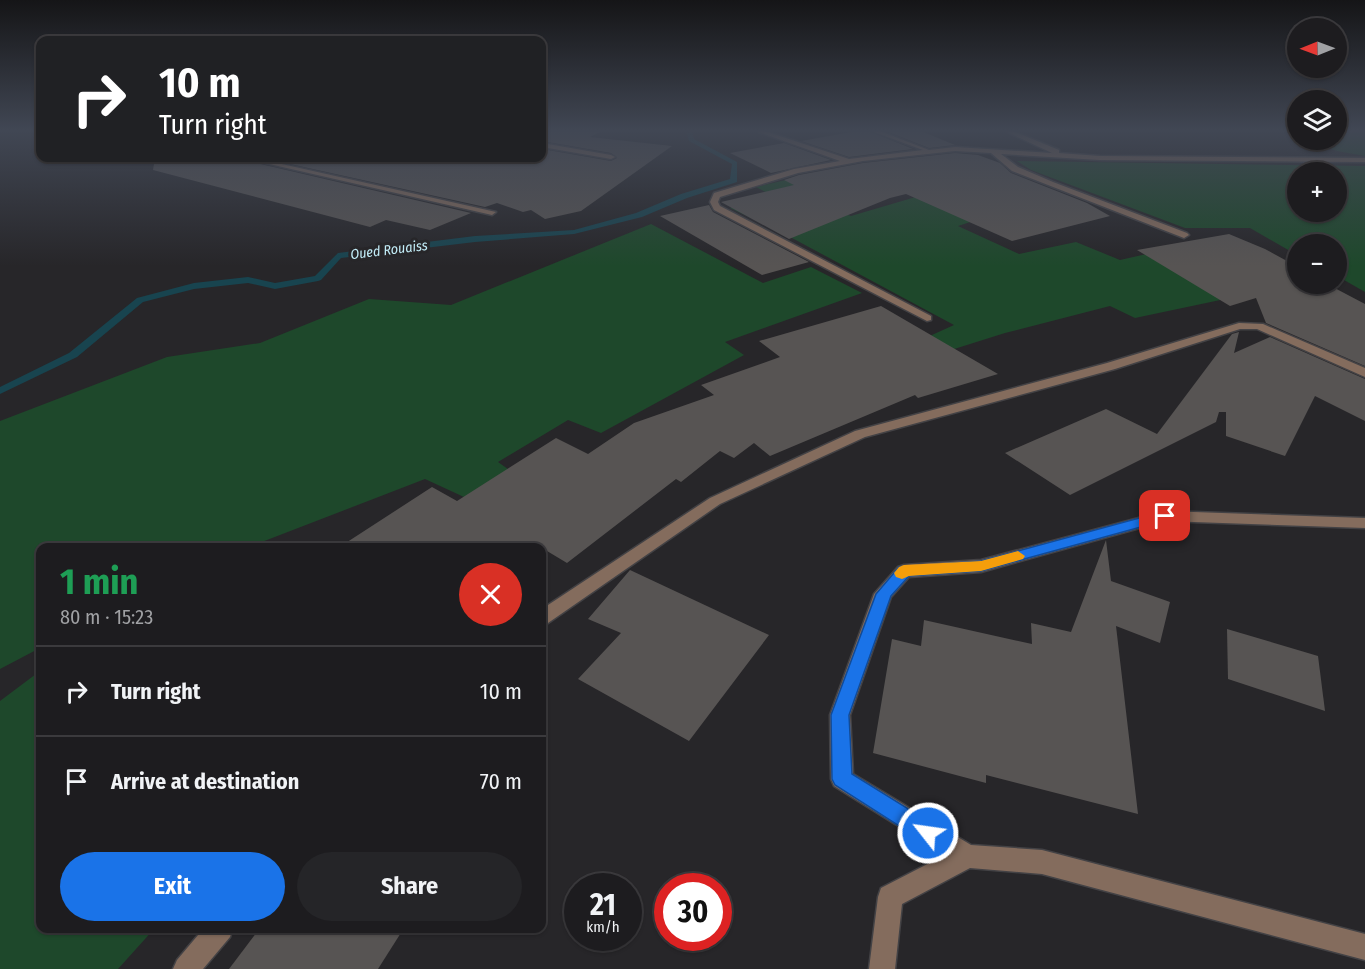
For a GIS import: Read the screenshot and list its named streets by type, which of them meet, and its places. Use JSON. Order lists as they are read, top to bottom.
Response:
{
  "water": ["Oued Rouaiss"],
  "north": "left",
  "page": {
    "map_buttons": ["+", "−"],
    "turn": ["10 m", "Turn right"],
    "heading": ["1 min", "80 m · 15:23"],
    "list": [
      {
        "name": "Turn right",
        "value": "10 m"
      },
      {
        "name": "Arrive at destination",
        "value": "70 m"
      }
    ],
    "buttons": ["Exit", "Share"],
    "speed": "21 km/h",
    "limit": "30"
  }
}
